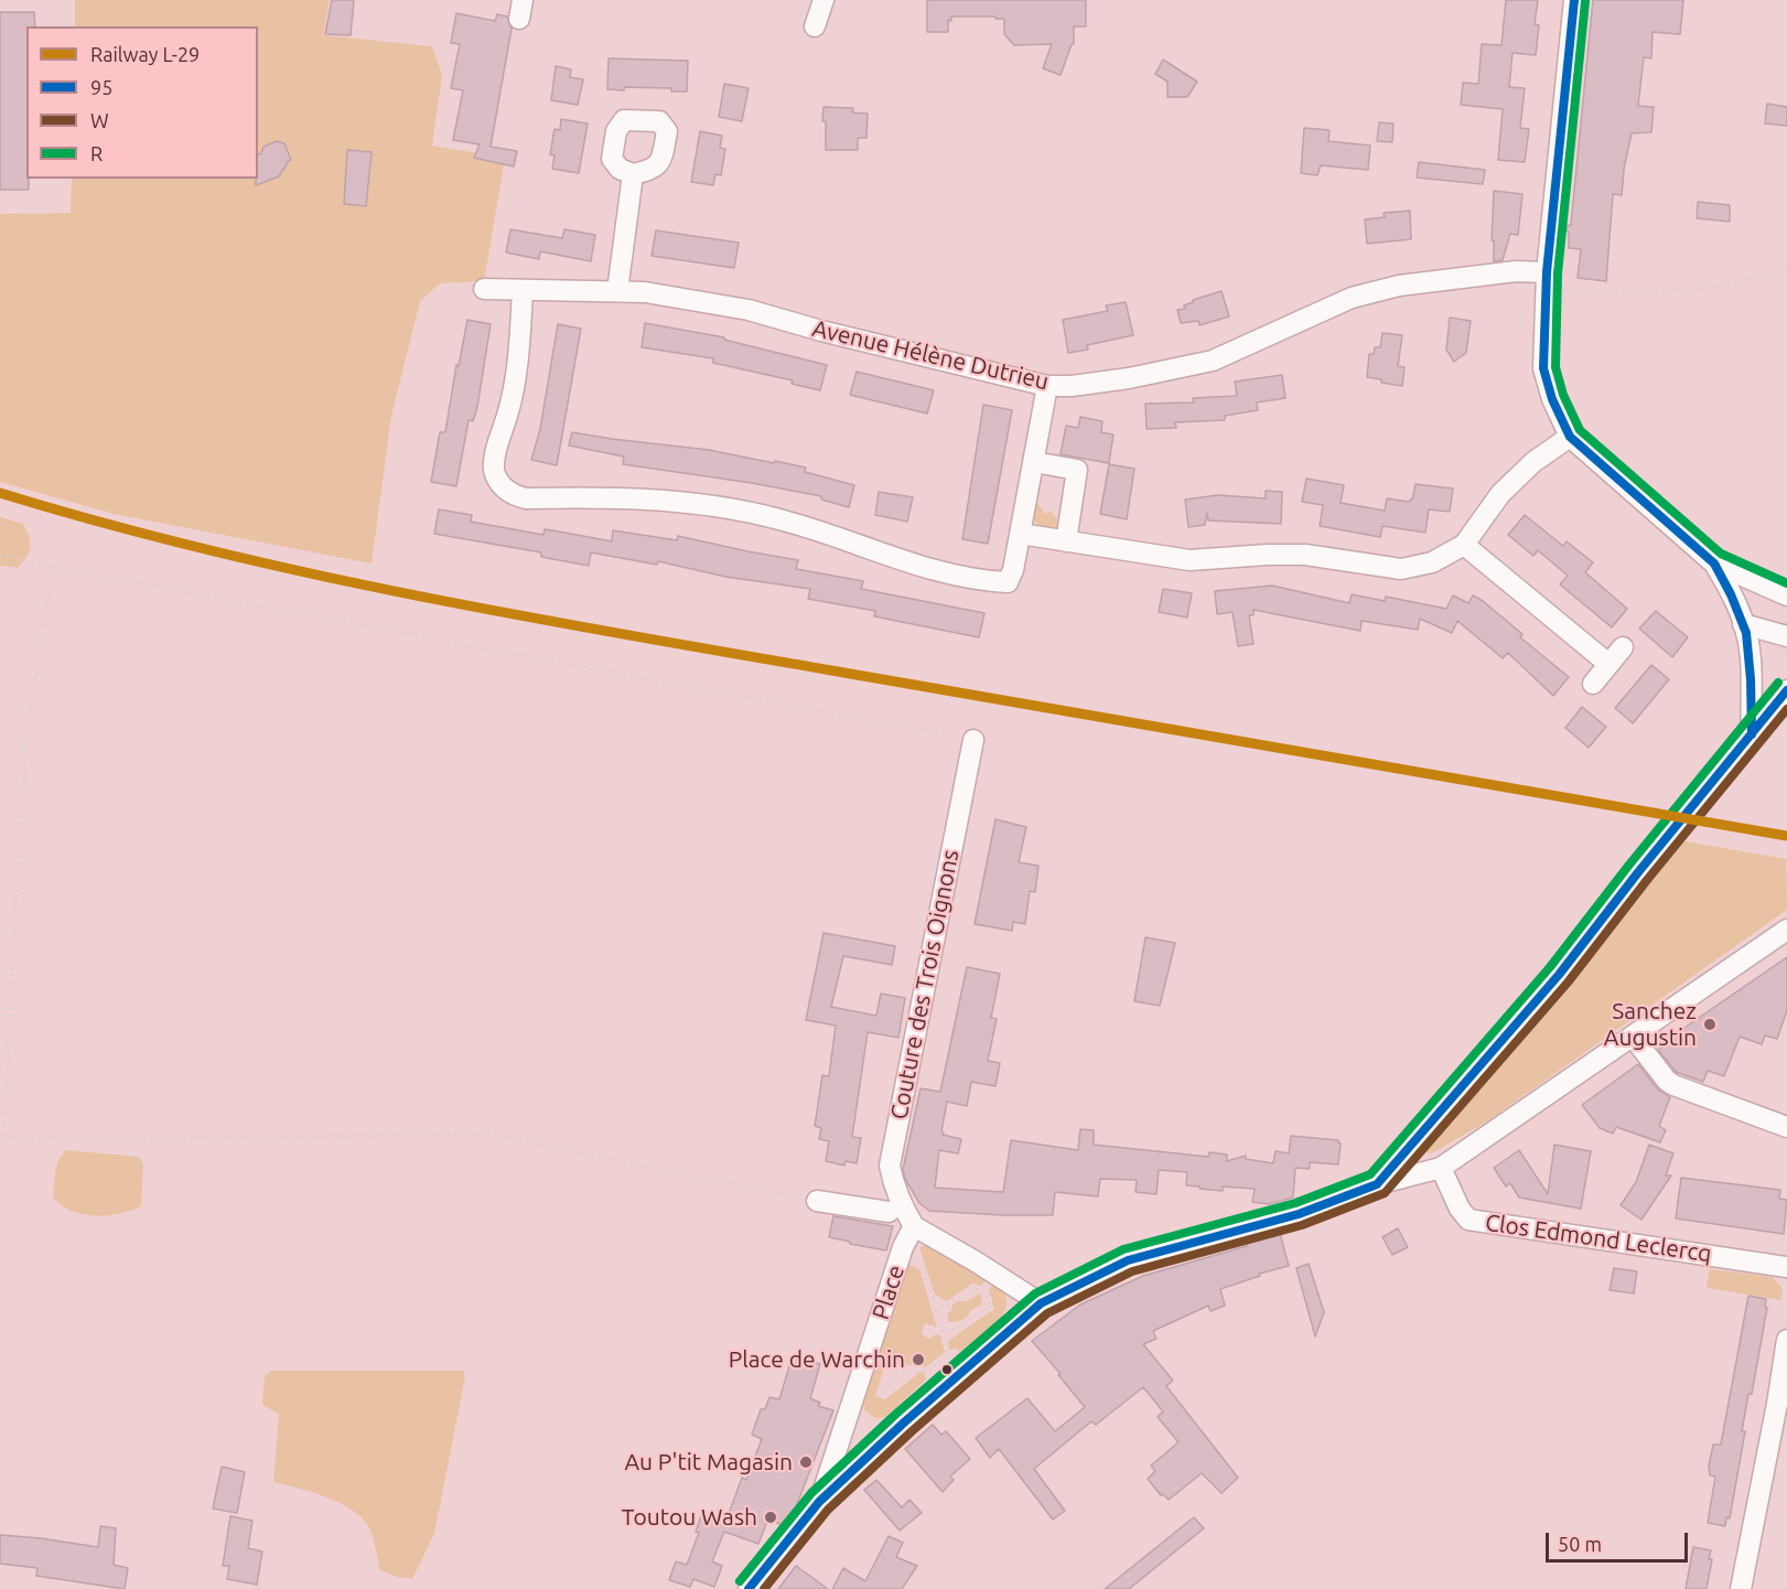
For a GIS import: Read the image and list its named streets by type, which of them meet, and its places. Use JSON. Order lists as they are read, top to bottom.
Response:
{
  "streets": {
    "street": [
      "Avenue Hélène Dutrieu",
      "Couture des Trois Oignons",
      "Clos Edmond Leclercq",
      "Place"
    ]
  },
  "crossings": [
    ["Couture des Trois Oignons", "Place"]
  ],
  "places": [
    "Sanchez Augustin",
    "Place de Warchin",
    "Au P'tit Magasin",
    "Toutou Wash"
  ],
  "lines": [
    "transit line 95",
    "transit line R",
    "rail line L-29",
    "transit line W"
  ],
  "legend": [
    "Railway L-29",
    "95",
    "W",
    "R"
  ],
  "scale_bar": "50 m"
}
